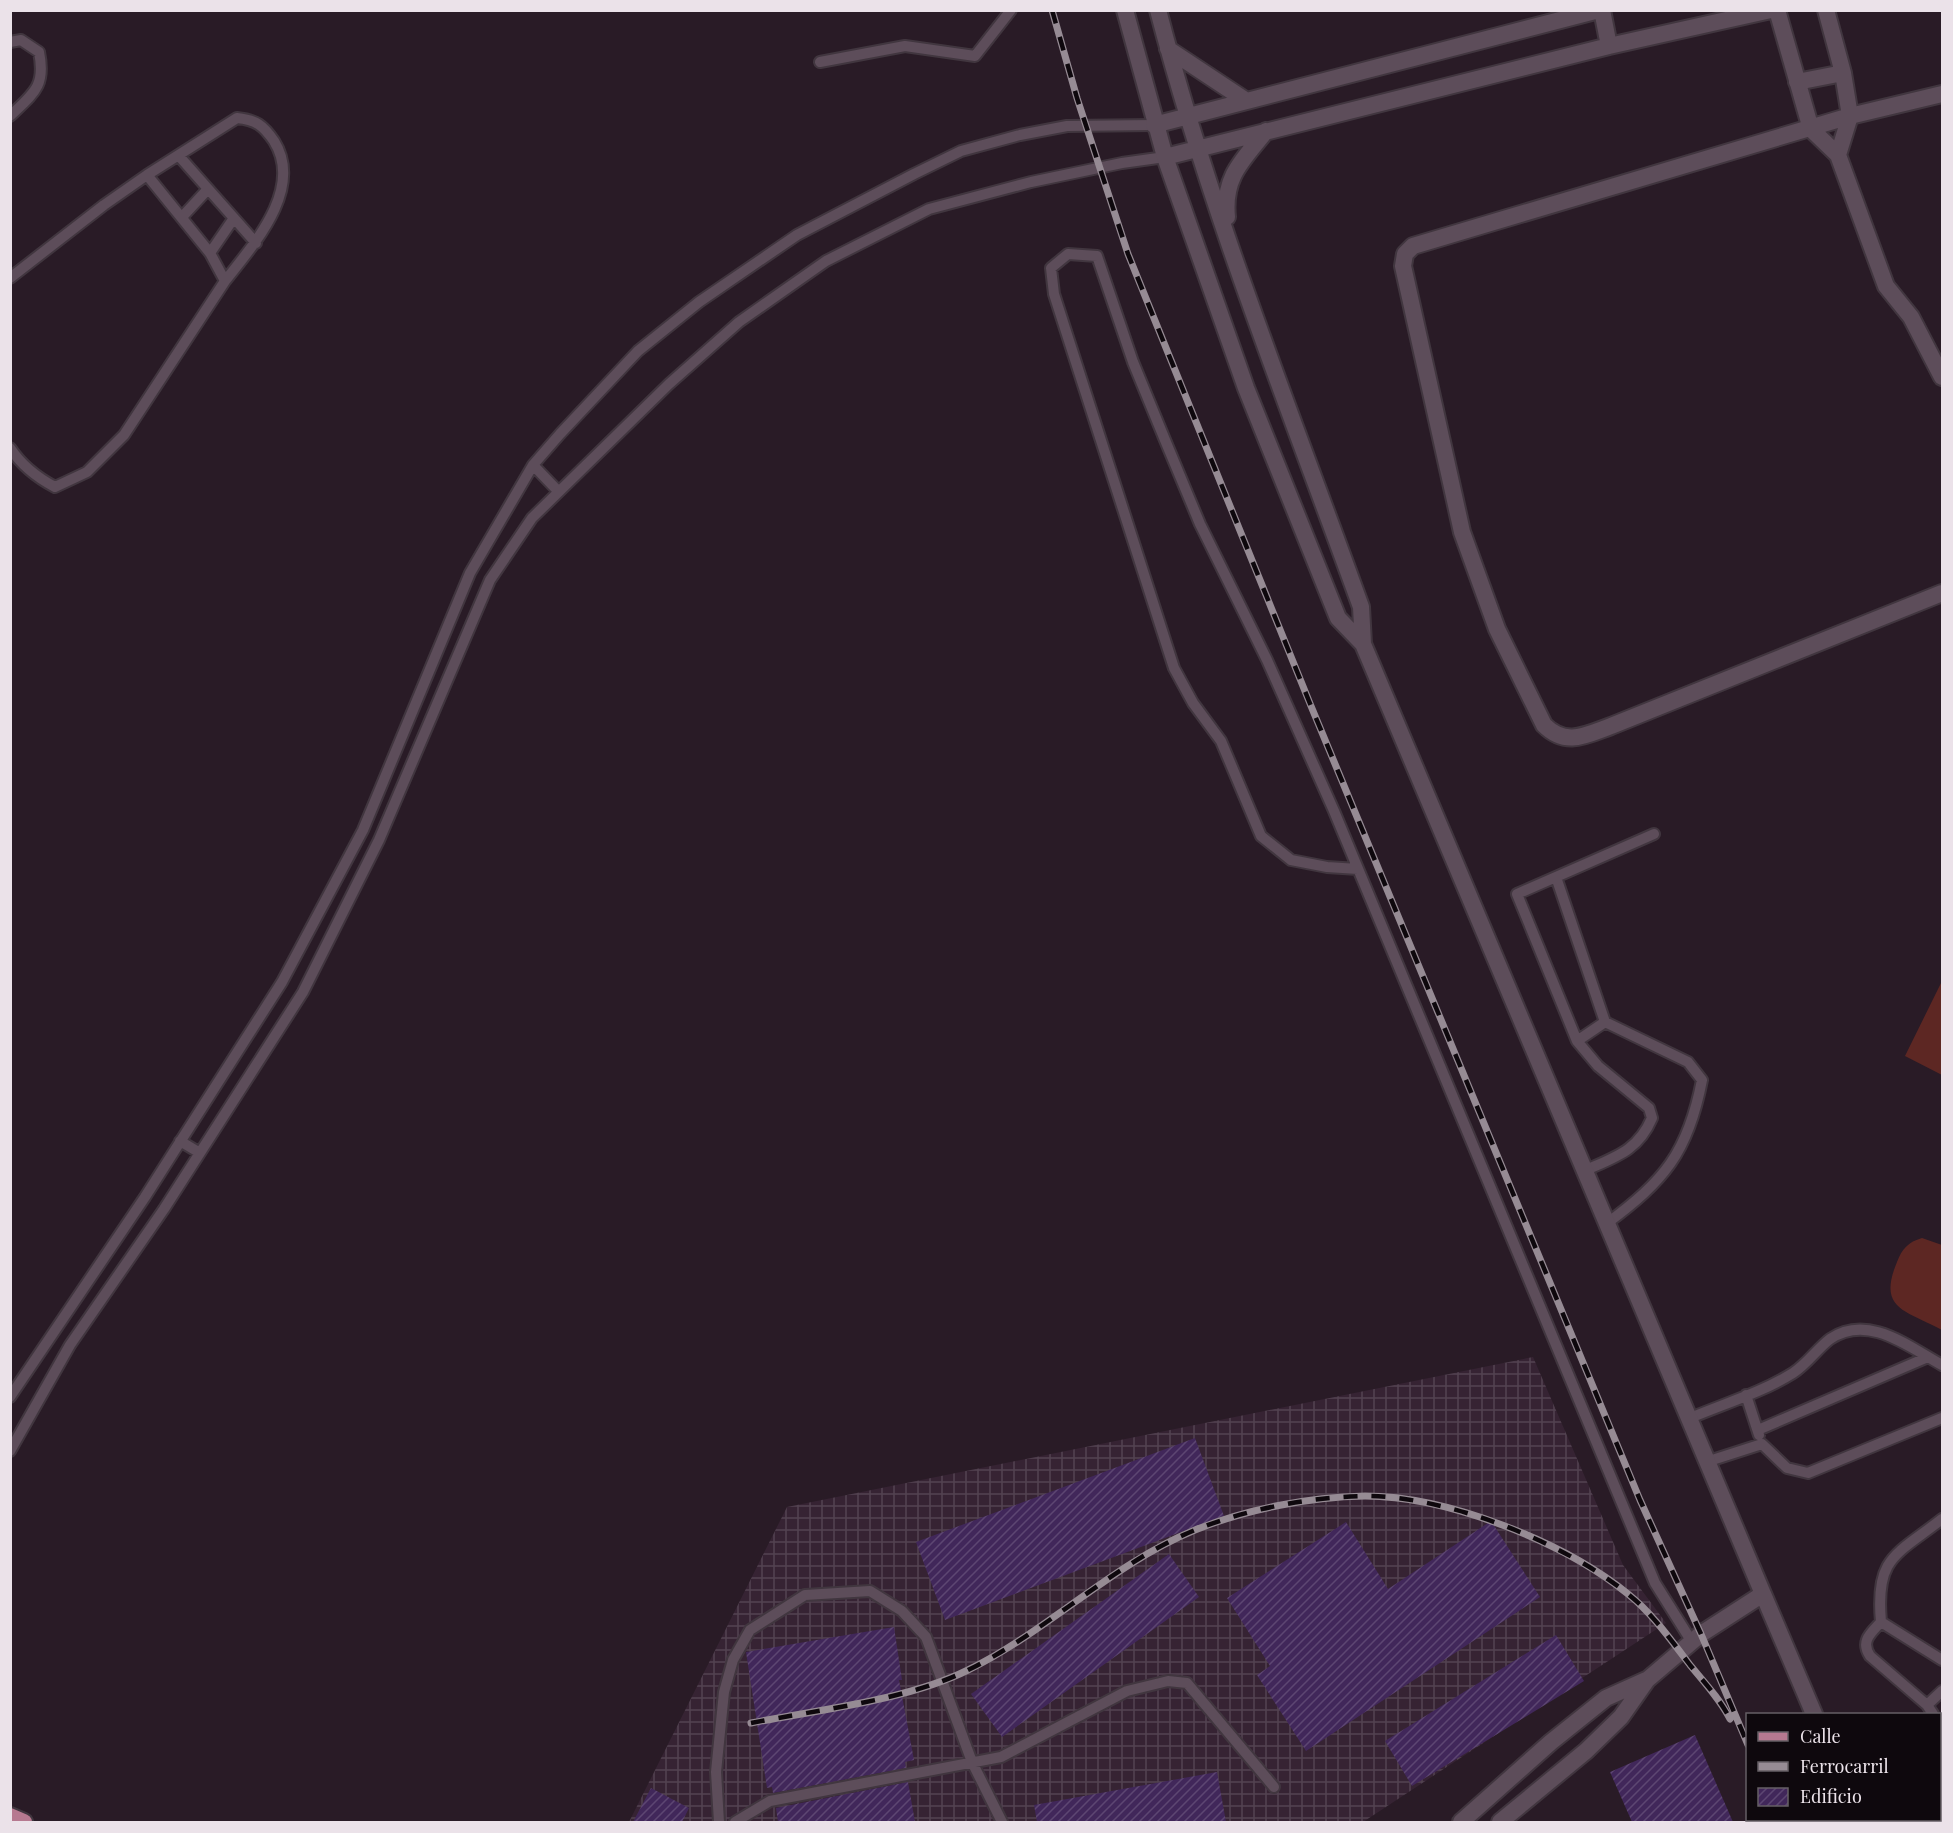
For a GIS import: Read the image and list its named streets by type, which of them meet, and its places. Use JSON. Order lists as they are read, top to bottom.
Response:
{
  "legend": ["Calle", "Ferrocarril", "Edificio"]
}
